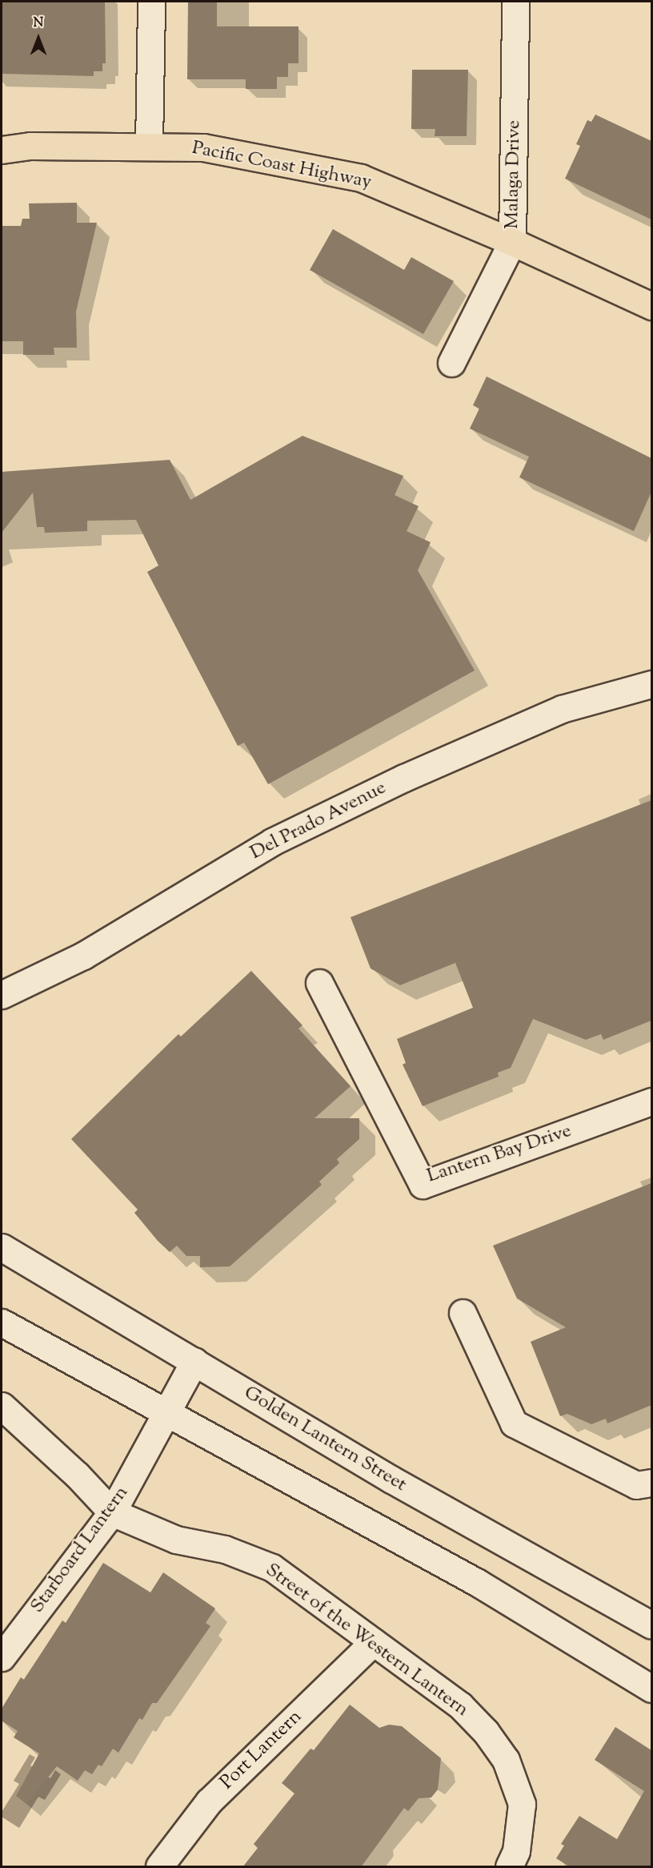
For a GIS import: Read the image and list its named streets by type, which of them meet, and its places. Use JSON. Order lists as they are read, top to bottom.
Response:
{
  "streets": {
    "highway": ["Pacific Coast Highway"],
    "street": [
      "Malaga Drive",
      "Del Prado Avenue",
      "Lantern Bay Drive",
      "Golden Lantern Street",
      "Starboard Lantern",
      "Street of the Western Lantern",
      "Port Lantern"
    ]
  },
  "crossings": [
    ["Pacific Coast Highway", "Malaga Drive"],
    ["Golden Lantern Street", "Starboard Lantern"],
    ["Starboard Lantern", "Street of the Western Lantern"],
    ["Street of the Western Lantern", "Port Lantern"]
  ],
  "north": "top"
}
